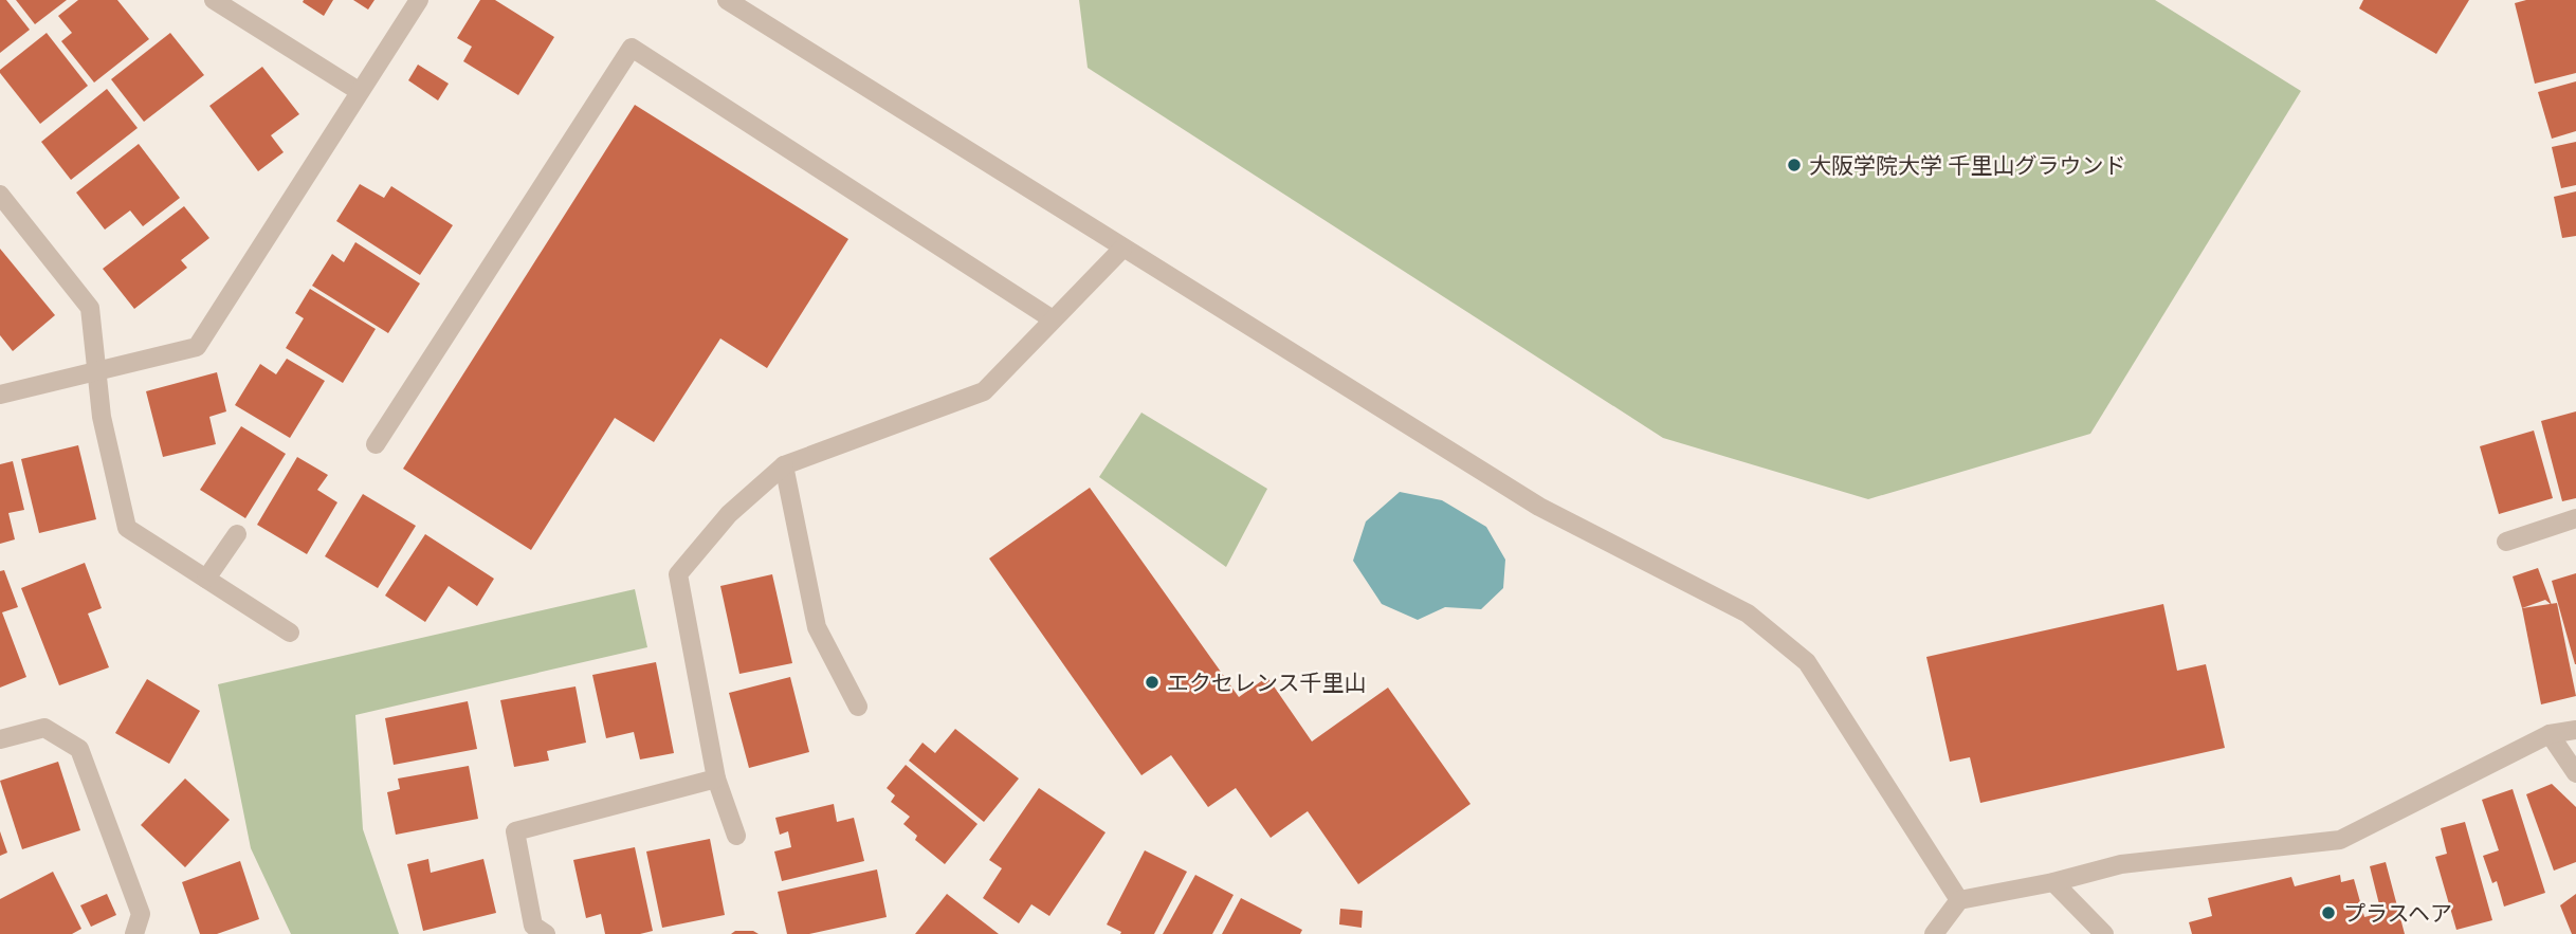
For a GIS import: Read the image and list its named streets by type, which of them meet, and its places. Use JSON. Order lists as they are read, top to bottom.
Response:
{
  "places": ["大阪学院大学 千里山グラウンド", "エクセレンス千里山", "プラスヘア"]
}
